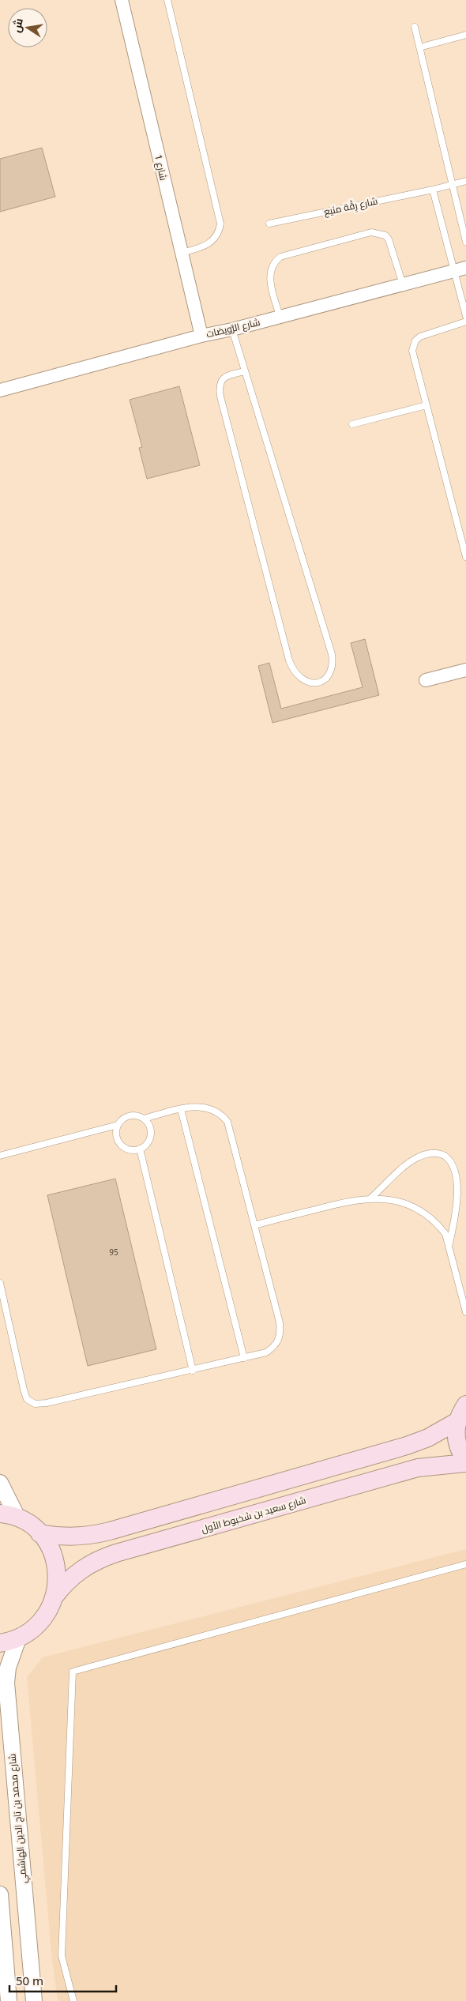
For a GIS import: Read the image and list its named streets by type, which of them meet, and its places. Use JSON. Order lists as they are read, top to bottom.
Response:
{
  "streets": {
    "main road": ["شارع سعيد بن شخبوط الأول"],
    "street": ["شارع 1", "شارع الرُّويضات", "شارع محمد بن تاج الدين الهاشمي"],
    "lane": ["شارع رِقَّة منَيع"]
  },
  "crossings": [
    ["شارع 1", "شارع الرُّويضات"]
  ],
  "house_numbers": ["95"],
  "scale_bar": "50 m",
  "north": "left"
}
